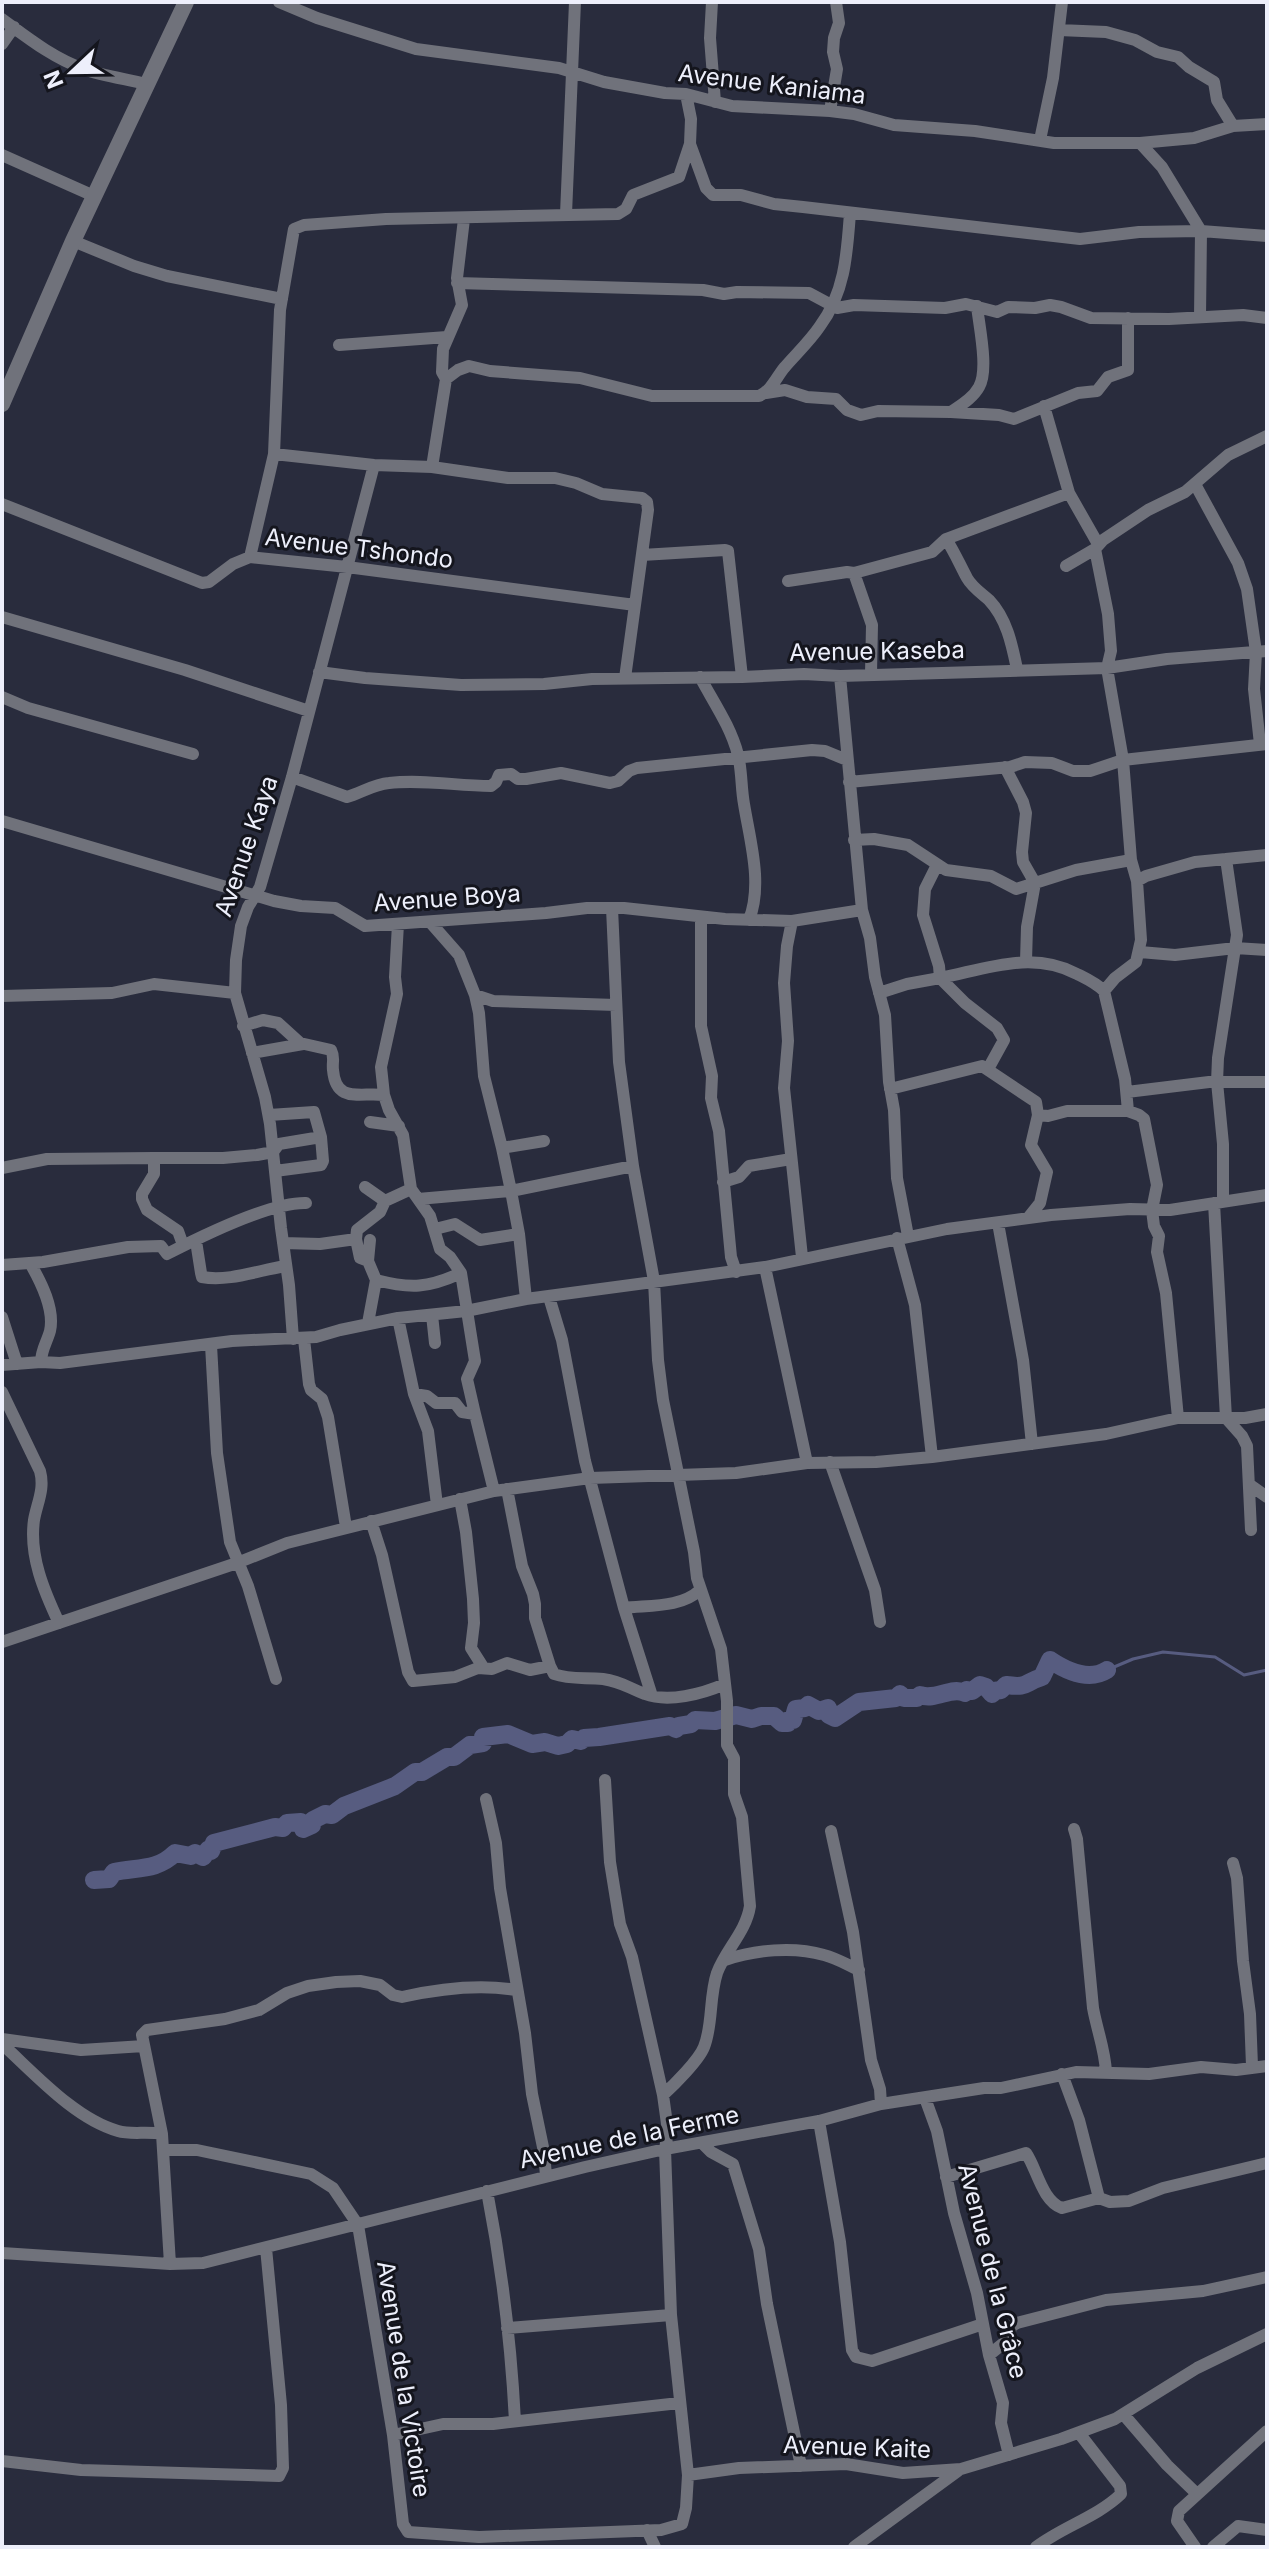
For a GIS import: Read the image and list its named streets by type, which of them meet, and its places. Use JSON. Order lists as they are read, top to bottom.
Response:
{
  "streets": {
    "street": [
      "Avenue Kaniama",
      "Avenue Tshondo",
      "Avenue Kaseba",
      "Avenue Kaya",
      "Avenue Boya",
      "Avenue de la Ferme",
      "Avenue de la Grâce",
      "Avenue de la Victoire",
      "Avenue Kaite"
    ]
  },
  "crossings": [
    ["Avenue Tshondo", "Avenue Kaya"],
    ["Avenue Kaseba", "Avenue Kaya"],
    ["Avenue Kaya", "Avenue Boya"],
    ["Avenue de la Ferme", "Avenue de la Grâce"],
    ["Avenue de la Ferme", "Avenue de la Victoire"],
    ["Avenue de la Grâce", "Avenue Kaite"]
  ],
  "north": "left"
}
